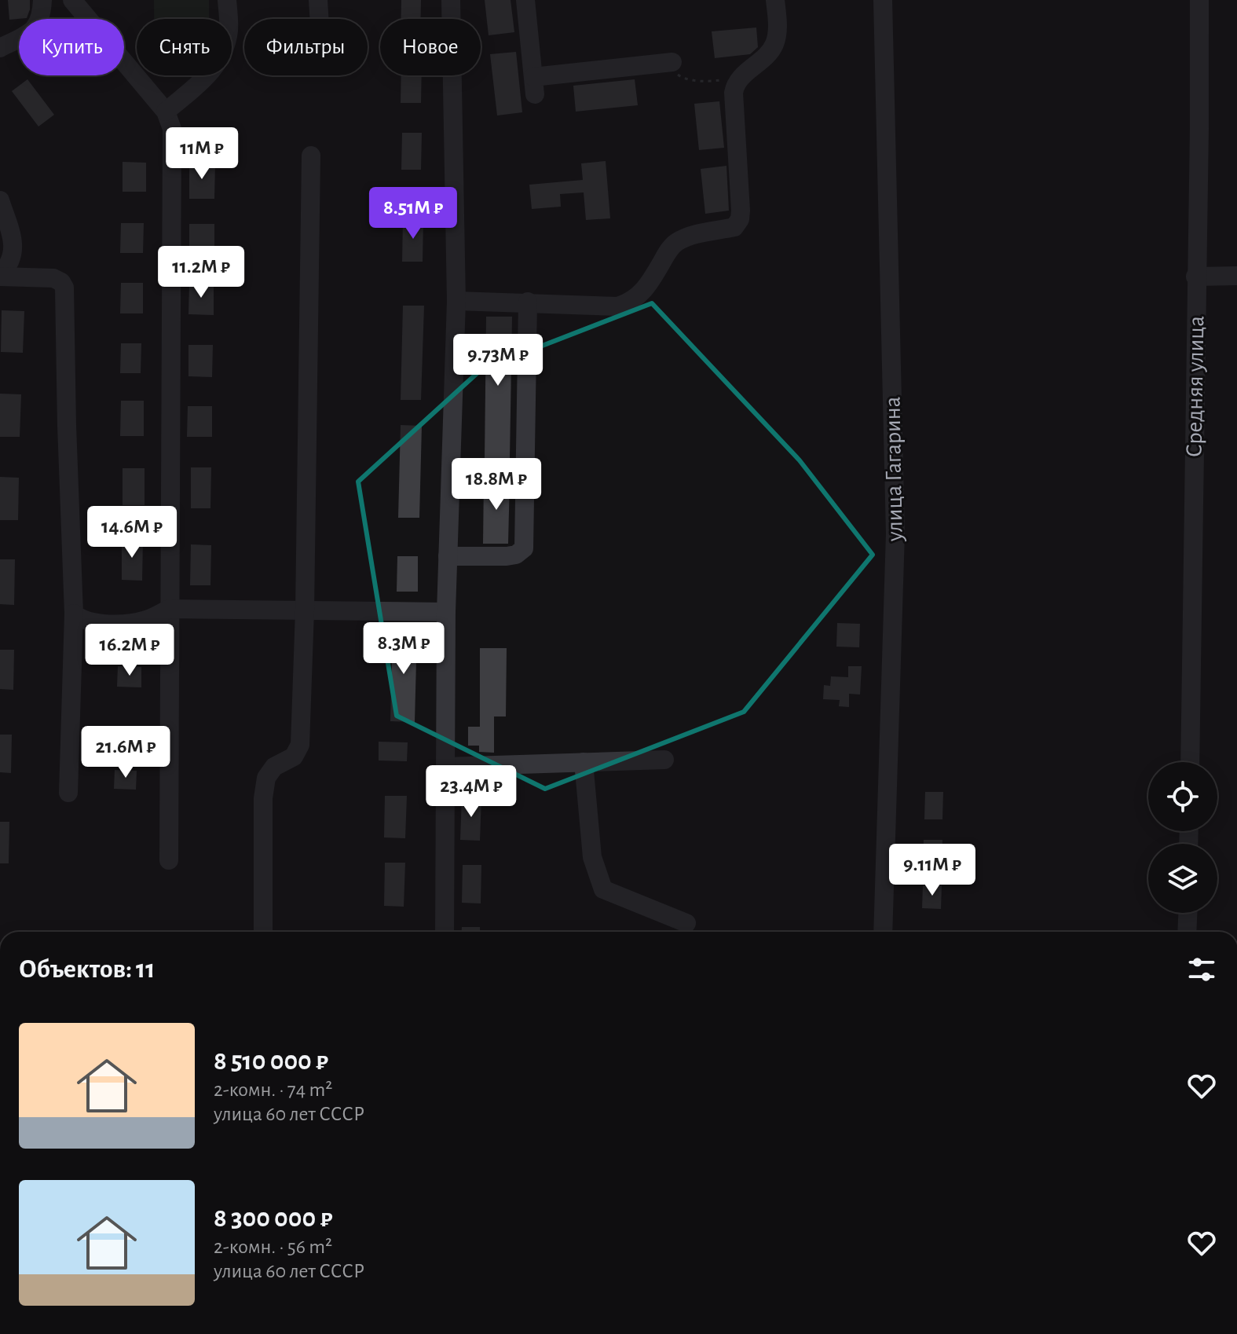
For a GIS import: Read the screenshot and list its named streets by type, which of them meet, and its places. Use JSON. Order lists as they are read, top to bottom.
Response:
{
  "streets": {
    "street": ["Средняя улица", "улица Гагарина"]
  },
  "page": {
    "chip": [
      "Купить",
      "Снять",
      "Фильтры",
      "Новое"
    ],
    "price": [
      "11M ₽",
      "8.51M ₽",
      "11.2M ₽",
      "9.73M ₽",
      "18.8M ₽",
      "14.6M ₽",
      "8.3M ₽",
      "16.2M ₽",
      "21.6M ₽",
      "23.4M ₽",
      "9.11M ₽"
    ],
    "heading": "Объектов: 11",
    "list": [
      {
        "name": "8 510 000 ₽",
        "note": "2-комн. · 74 m² · улица 60 лет СССР"
      },
      {
        "name": "8 300 000 ₽",
        "note": "2-комн. · 56 m² · улица 60 лет СССР"
      }
    ]
  }
}
